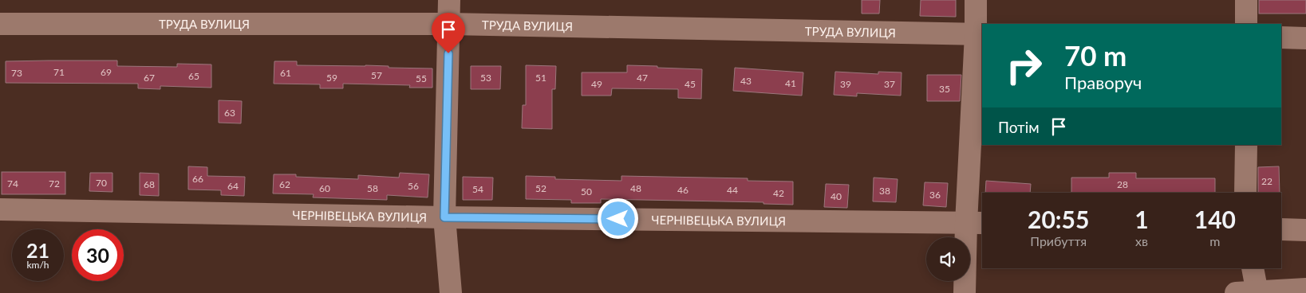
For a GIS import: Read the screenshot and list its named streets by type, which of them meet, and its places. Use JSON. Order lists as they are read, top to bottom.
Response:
{
  "streets": {
    "street": ["ТРУДА ВУЛИЦЯ", "ЧЕРНІВЕЦЬКА ВУЛИЦЯ"]
  },
  "house_numbers": [
    "71",
    "69",
    "73",
    "61",
    "57",
    "65",
    "67",
    "59",
    "53",
    "51",
    "47",
    "55",
    "43",
    "41",
    "49",
    "45",
    "39",
    "37",
    "35",
    "63",
    "66",
    "22",
    "70",
    "74",
    "72",
    "68",
    "62",
    "28",
    "64",
    "56",
    "60",
    "58",
    "52",
    "48",
    "54",
    "46",
    "44",
    "38",
    "50",
    "42",
    "36",
    "40"
  ],
  "page": {
    "turn": ["70 m", "Праворуч"],
    "then": "Потім",
    "eta": [
      "20:55",
      "Прибуття",
      "1",
      "хв",
      "140",
      "m"
    ],
    "speed": "21 km/h",
    "limit": "30"
  }
}
